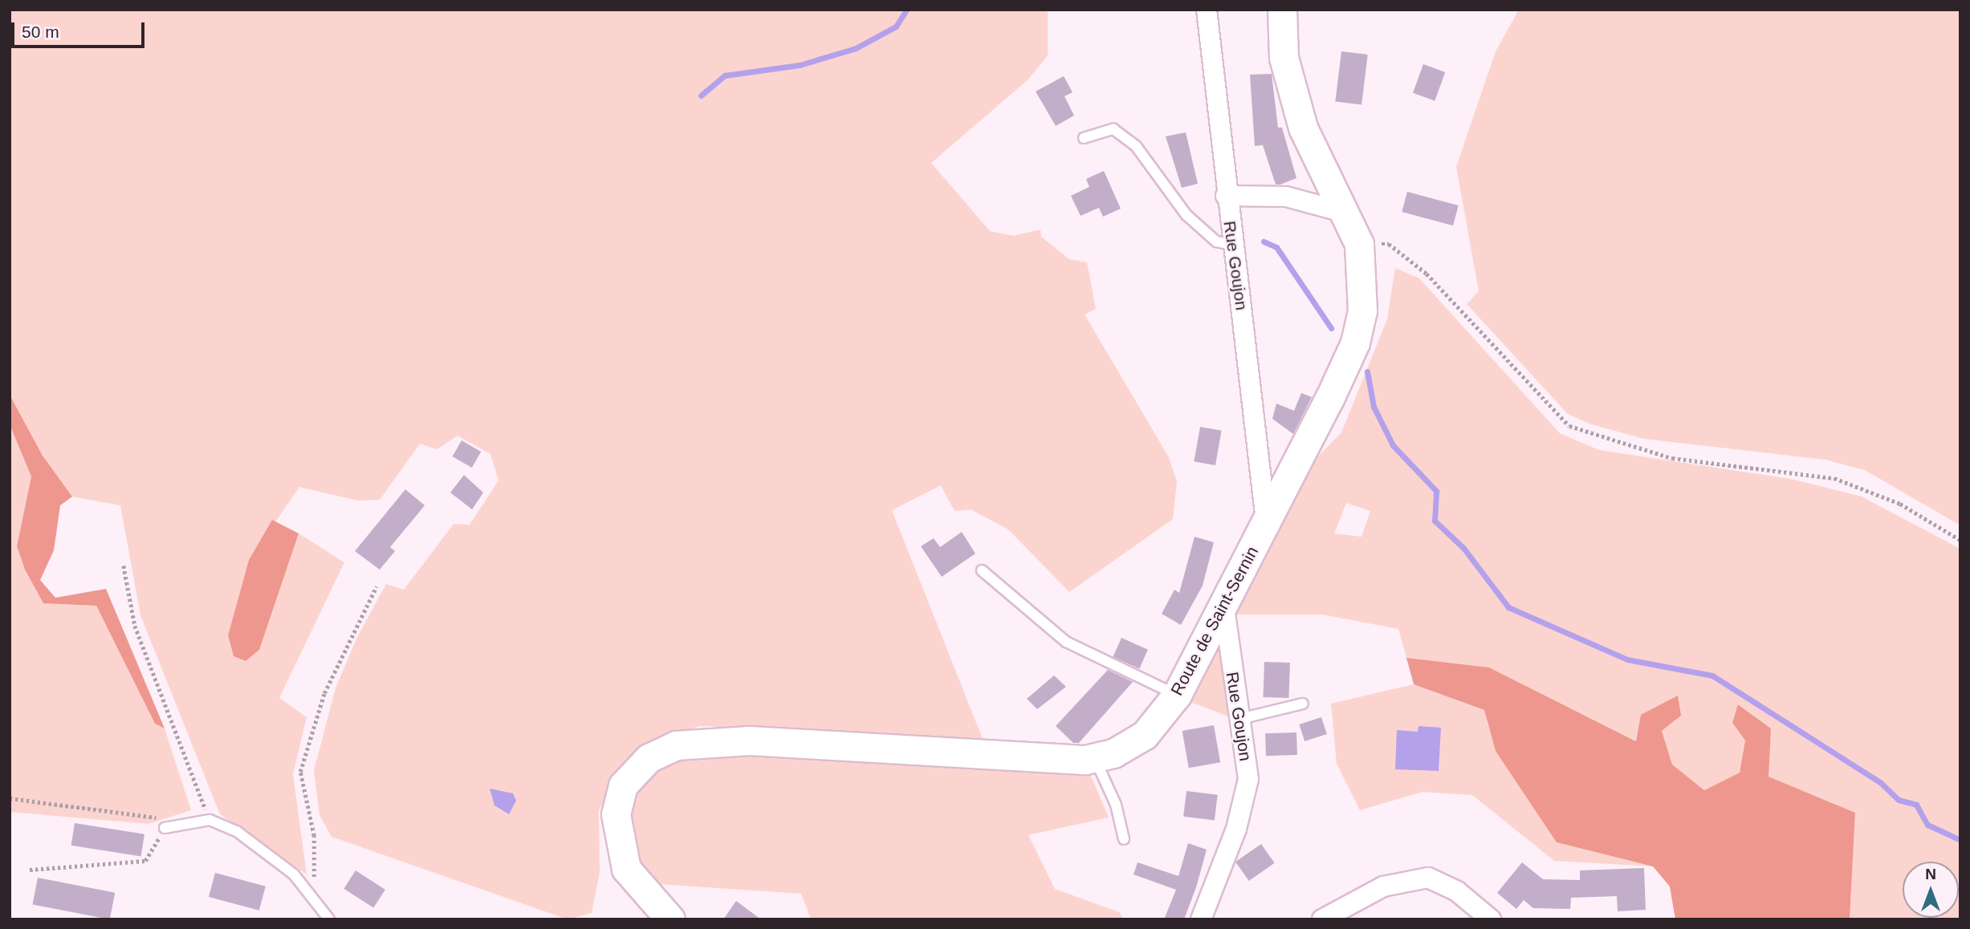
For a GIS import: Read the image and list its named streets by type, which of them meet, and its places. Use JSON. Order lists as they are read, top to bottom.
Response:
{
  "streets": {
    "street": ["Rue Goujon", "Route de Saint-Sernin"]
  },
  "crossings": [
    ["Rue Goujon", "Route de Saint-Sernin"]
  ],
  "scale_bar": "50 m",
  "north": "top"
}
